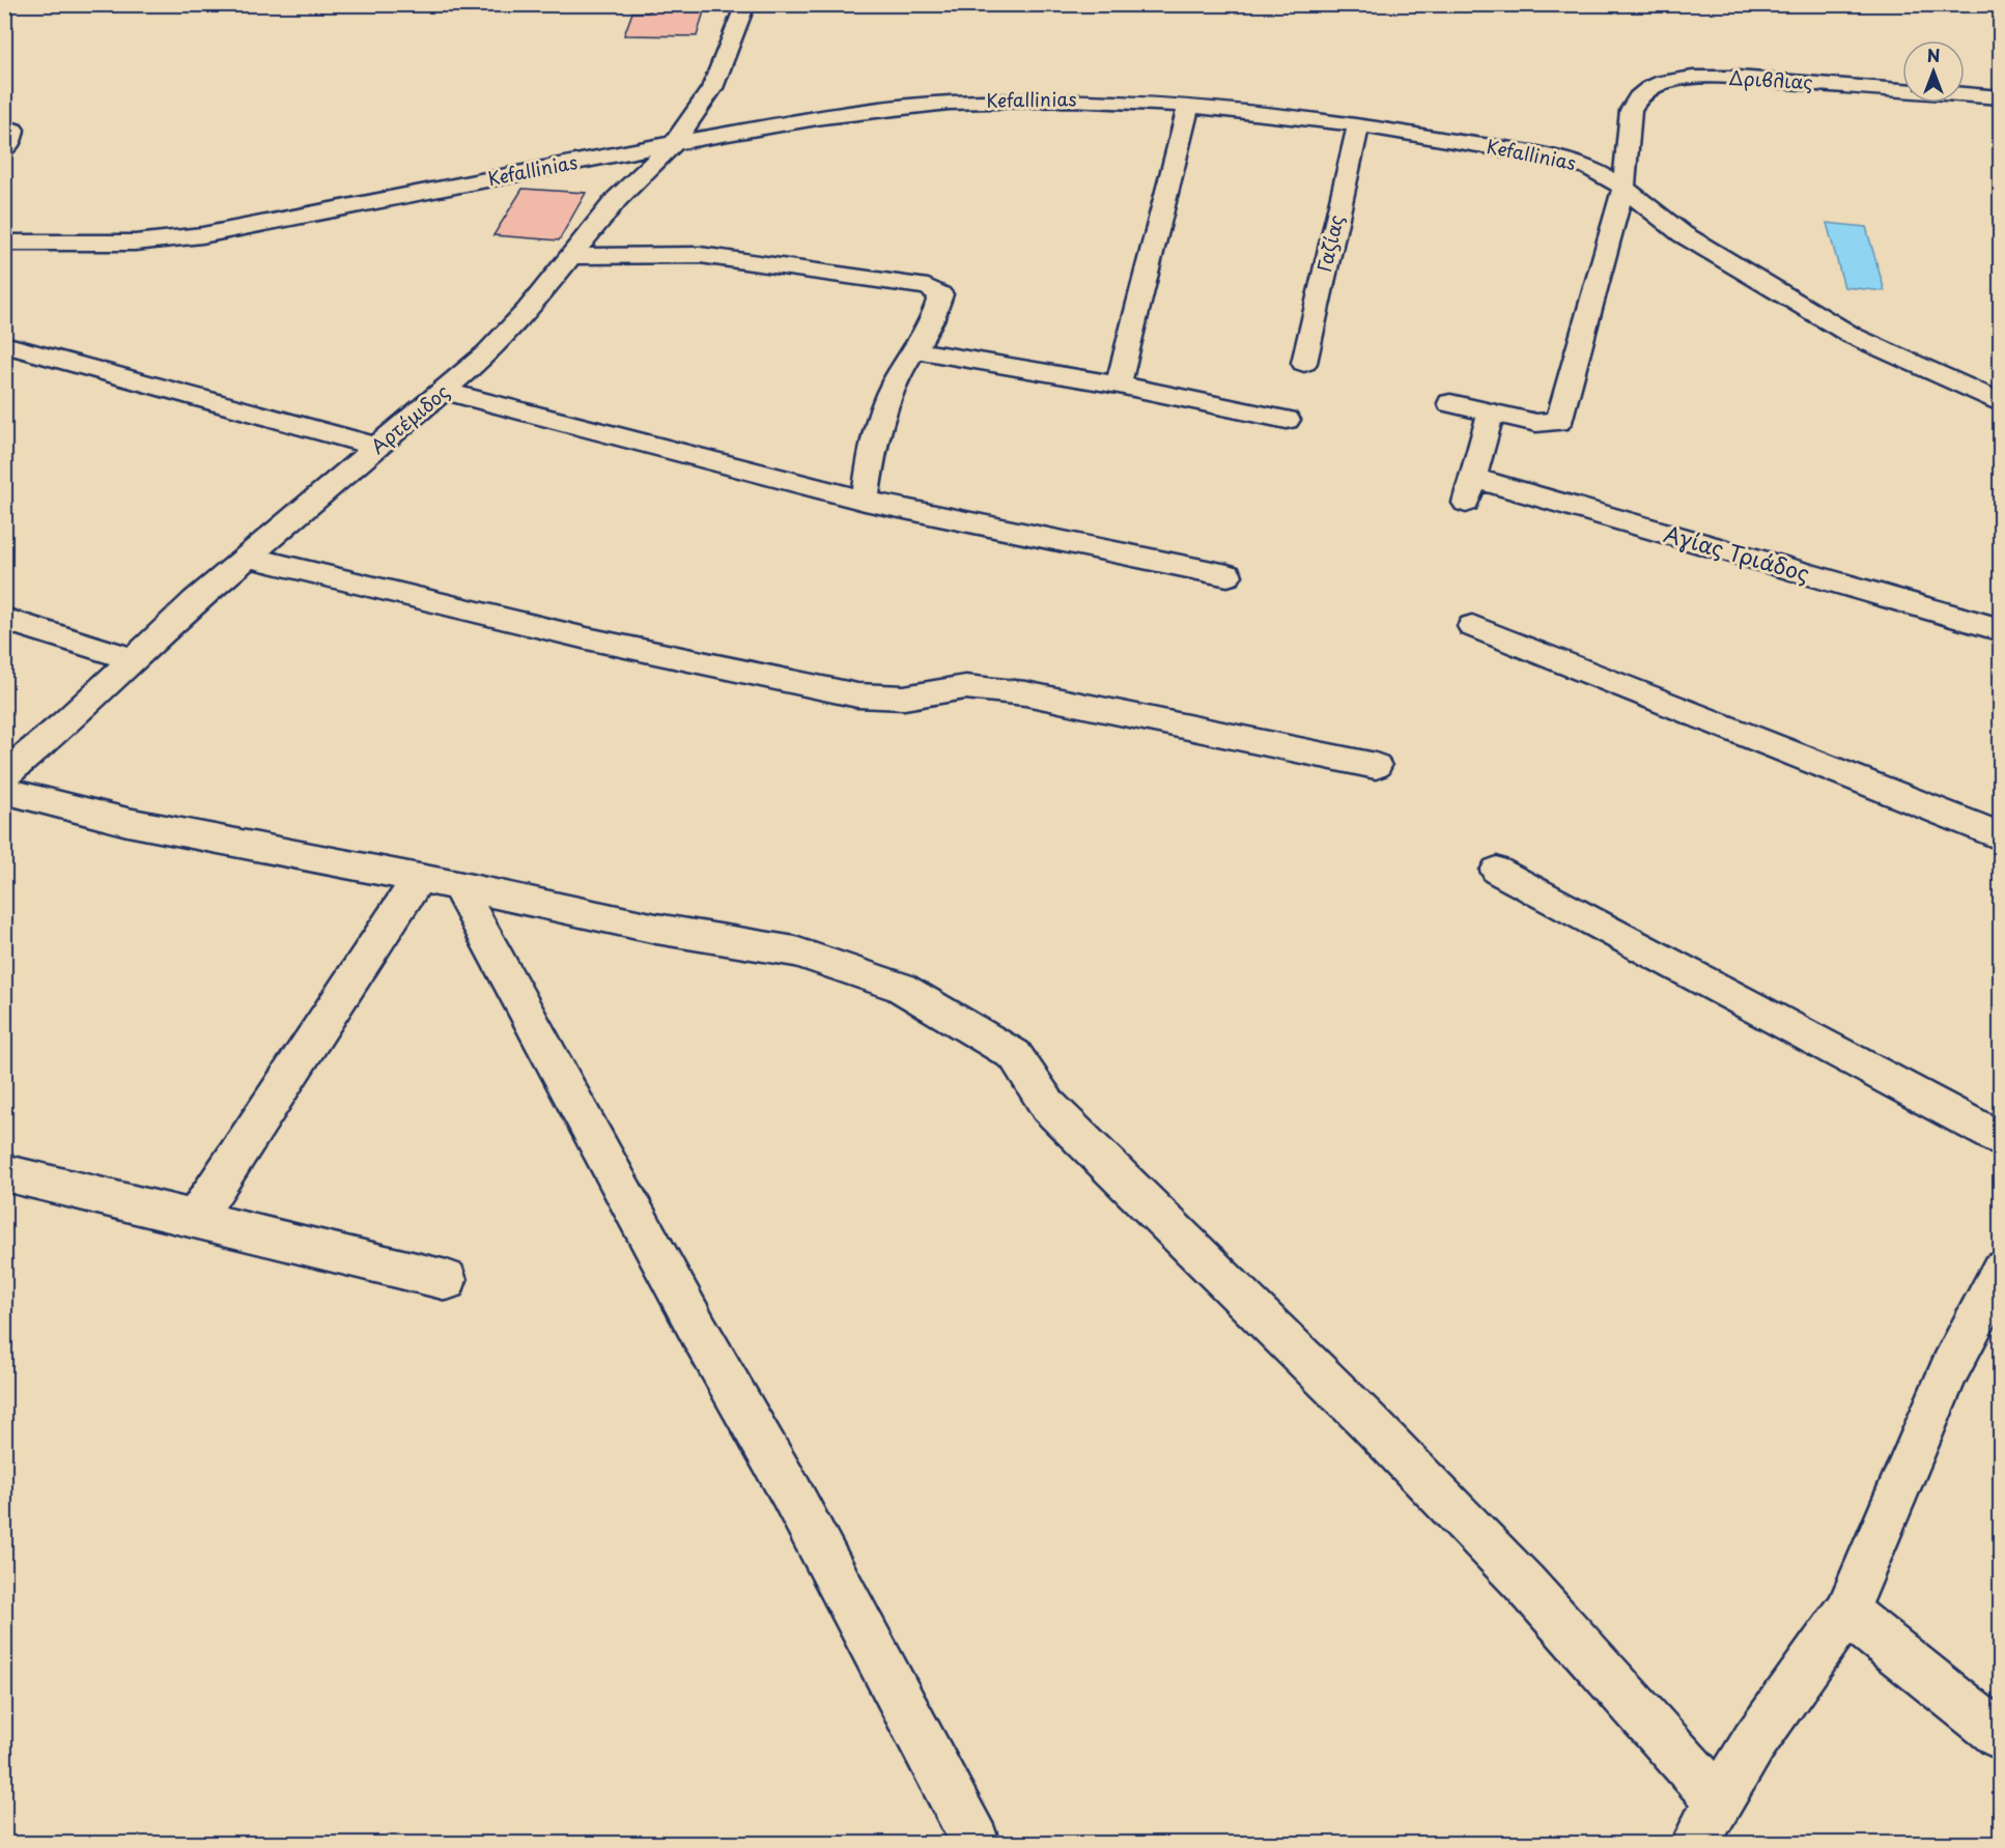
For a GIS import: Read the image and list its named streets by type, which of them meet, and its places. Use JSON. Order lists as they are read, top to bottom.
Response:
{
  "streets": {
    "street": [
      "Δριβλιας",
      "Kefallinias",
      "Γαζίας",
      "Αρτέμιδος",
      "Αγίας Τριάδος"
    ]
  },
  "crossings": [
    ["Δριβλιας", "Kefallinias"],
    ["Δριβλιας", "Αγίας Τριάδος"],
    ["Kefallinias", "Γαζίας"],
    ["Kefallinias", "Αρτέμιδος"]
  ],
  "north": "top"
}
